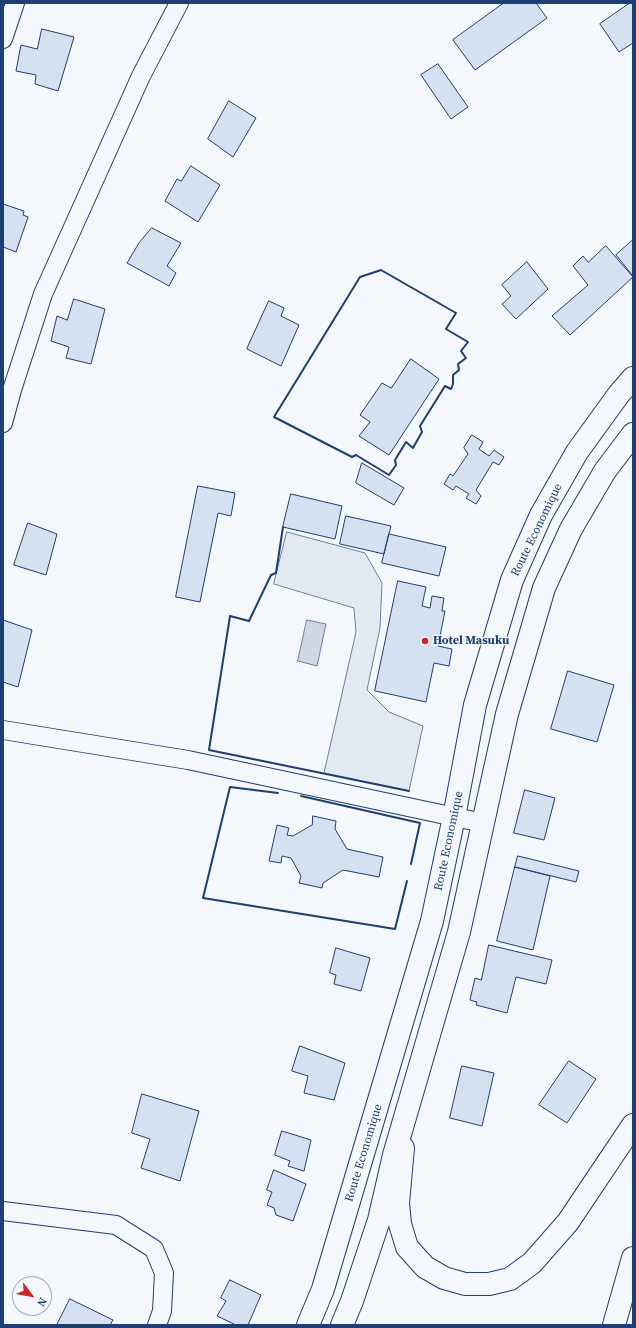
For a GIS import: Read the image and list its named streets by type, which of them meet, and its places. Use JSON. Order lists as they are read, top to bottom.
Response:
{
  "streets": {
    "main road": ["Route Economique"]
  },
  "places": ["Hotel Masuku"],
  "north": "bottom right"
}
